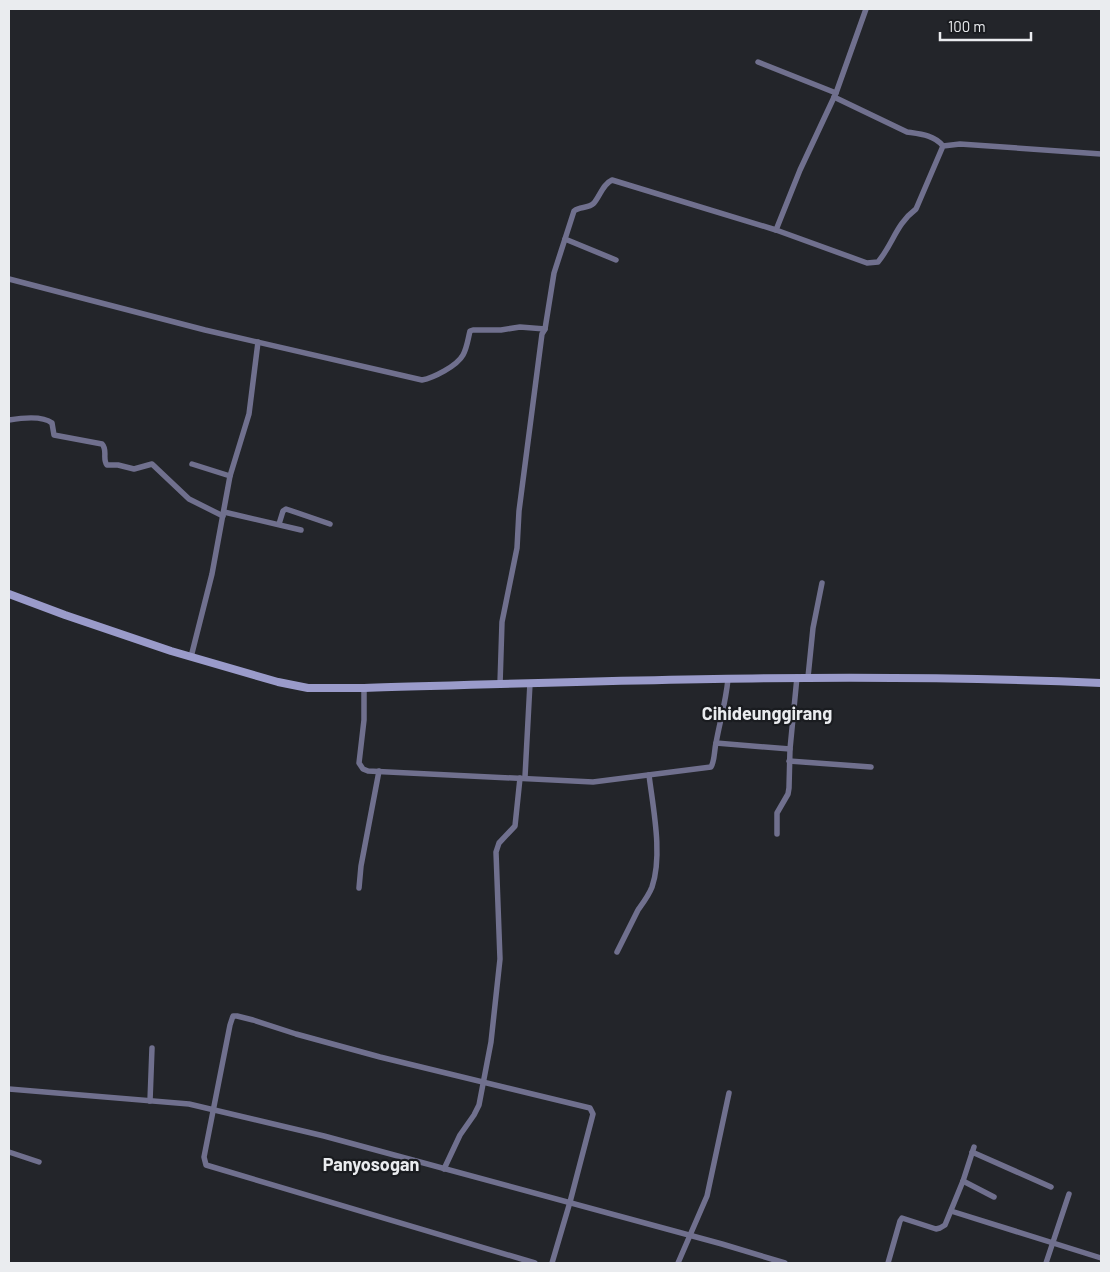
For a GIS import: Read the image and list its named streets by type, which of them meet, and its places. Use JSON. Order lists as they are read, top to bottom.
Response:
{
  "districts": ["Cihideunggirang", "Panyosogan"],
  "scale_bar": "100 m"
}
